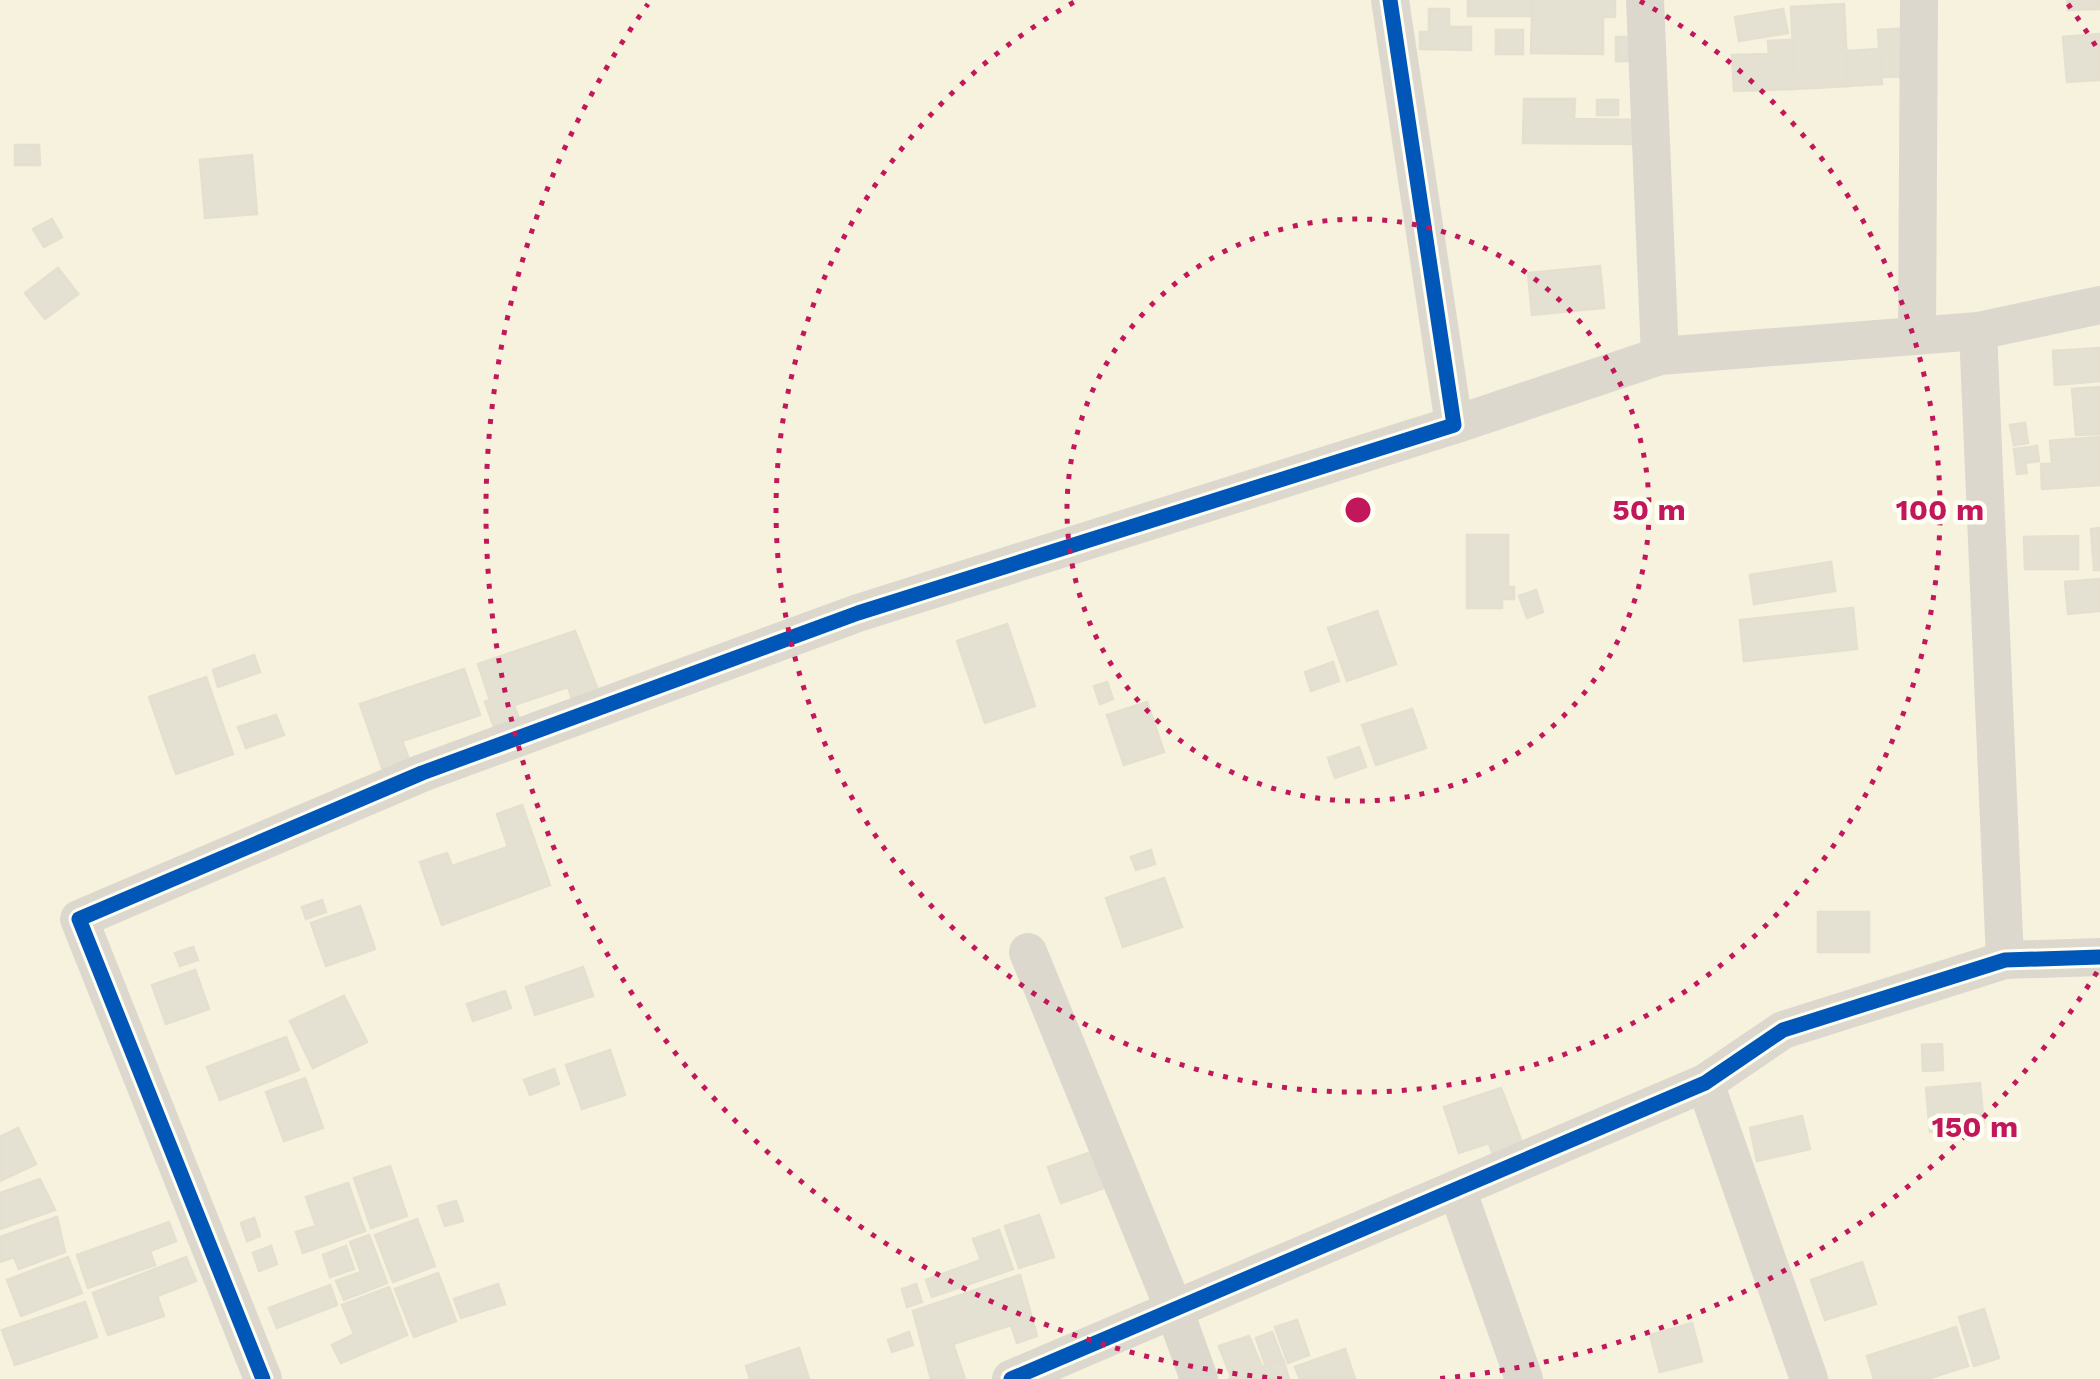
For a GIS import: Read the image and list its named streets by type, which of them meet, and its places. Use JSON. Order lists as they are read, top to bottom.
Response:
{
  "rings": ["50 m", "100 m", "150 m"]
}
